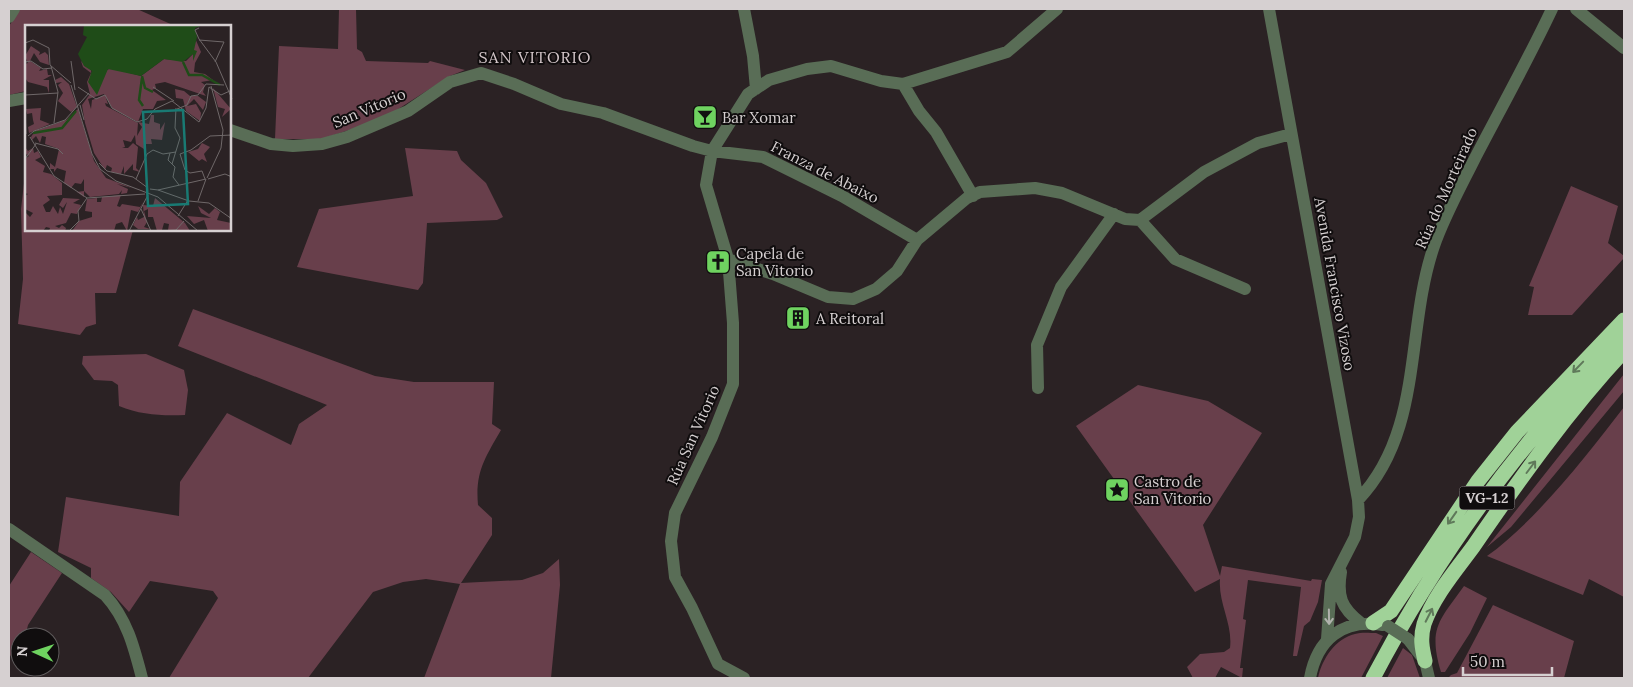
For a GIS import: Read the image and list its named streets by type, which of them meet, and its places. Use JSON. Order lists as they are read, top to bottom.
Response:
{
  "streets": {
    "highway": ["VG-1.2"],
    "street": [
      "San Vitorio",
      "Franza de Abaixo",
      "Rúa do Morteirado",
      "Avenida Francisco Vizoso",
      "Rúa San Vitorio"
    ]
  },
  "crossings": [
    ["San Vitorio", "Franza de Abaixo"],
    ["San Vitorio", "Rúa San Vitorio"],
    ["Franza de Abaixo", "Rúa San Vitorio"],
    ["Rúa do Morteirado", "Avenida Francisco Vizoso"]
  ],
  "districts": ["SAN VITORIO"],
  "places": {
    "bar": ["Bar Xomar"],
    "church": ["Capela de San Vitorio"],
    "building": ["A Reitoral"],
    "place": ["Castro de San Vitorio"]
  },
  "scale_bar": "50 m",
  "north": "left"
}
